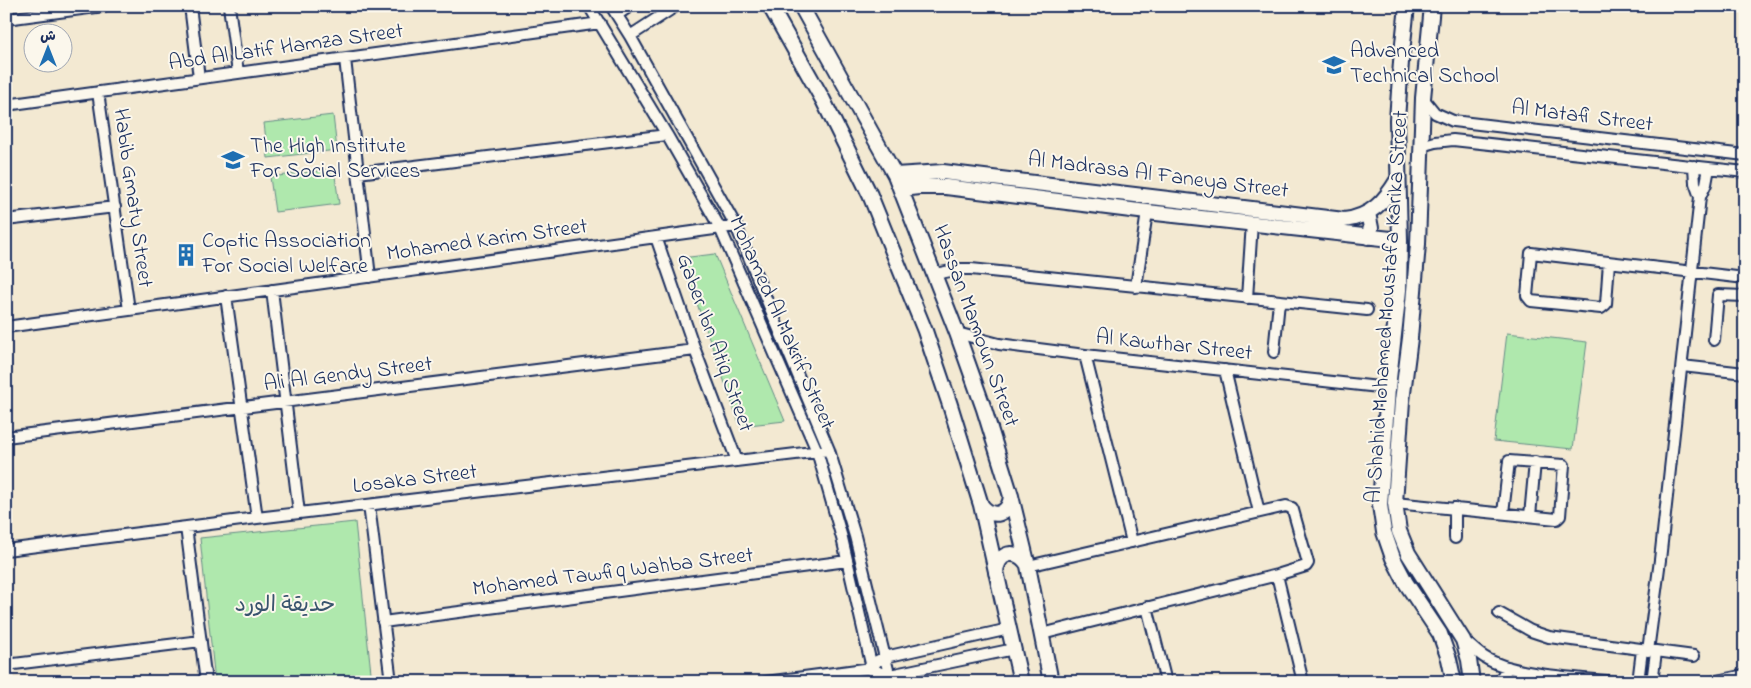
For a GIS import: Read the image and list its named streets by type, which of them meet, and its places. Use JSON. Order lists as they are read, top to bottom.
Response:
{
  "streets": {
    "main road": ["Al Madrasa Al Faneya Street", "Al Shahid Mohamed Moustafa Karika Street", "Hassan Mamoun Street"],
    "street": [
      "Abd Al Latif Hamza Street",
      "Al Matafi Street",
      "Habib Gmaty Street",
      "Mohamed Karim Street",
      "Mohamed Al Makrif Street",
      "Gaber Ibn Atiq Street",
      "Al Kawthar Street",
      "Ali Al Gendy Street",
      "Losaka Street",
      "Mohamed Tawfiq Wahba Street"
    ]
  },
  "crossings": [
    ["Abd Al Latif Hamza Street", "Habib Gmaty Street"],
    ["Abd Al Latif Hamza Street", "Mohamed Al Makrif Street"],
    ["Al Matafi Street", "Al Shahid Mohamed Moustafa Karika Street"],
    ["Al Madrasa Al Faneya Street", "Al Shahid Mohamed Moustafa Karika Street"],
    ["Al Madrasa Al Faneya Street", "Hassan Mamoun Street"],
    ["Habib Gmaty Street", "Mohamed Karim Street"],
    ["Mohamed Karim Street", "Mohamed Al Makrif Street"],
    ["Mohamed Karim Street", "Gaber Ibn Atiq Street"],
    ["Al Shahid Mohamed Moustafa Karika Street", "Al Kawthar Street"],
    ["Mohamed Al Makrif Street", "Losaka Street"],
    ["Mohamed Al Makrif Street", "Mohamed Tawfiq Wahba Street"],
    ["Hassan Mamoun Street", "Al Kawthar Street"],
    ["Gaber Ibn Atiq Street", "Ali Al Gendy Street"],
    ["Gaber Ibn Atiq Street", "Losaka Street"]
  ],
  "parks": ["حديقة الورد"],
  "places": {
    "school or university": ["Advanced Technical School", "The High Institute For Social Services"],
    "building": ["Coptic Association For Social Welfare"]
  },
  "north": "top"
}
